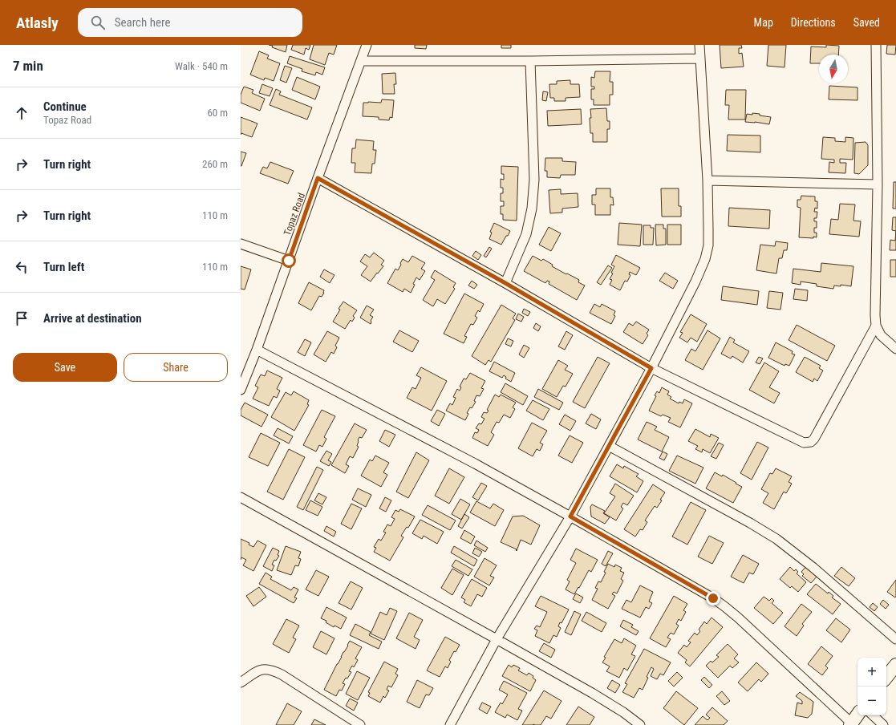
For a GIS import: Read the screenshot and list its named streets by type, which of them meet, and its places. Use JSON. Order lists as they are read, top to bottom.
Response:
{
  "streets": {
    "street": ["Topaz Road"]
  },
  "north": "bottom",
  "page": {
    "header": "Atlasly",
    "search": "Search here",
    "nav": ["Map", "Directions", "Saved"],
    "heading": ["7 min", "Walk · 540 m"],
    "list": [
      ["Continue", "Topaz Road", "60 m"],
      ["Turn right", "260 m"],
      ["Turn right", "110 m"],
      ["Turn left", "110 m"],
      "Arrive at destination"
    ],
    "buttons": ["Save", "Share"],
    "map_buttons": ["+", "−"]
  }
}
